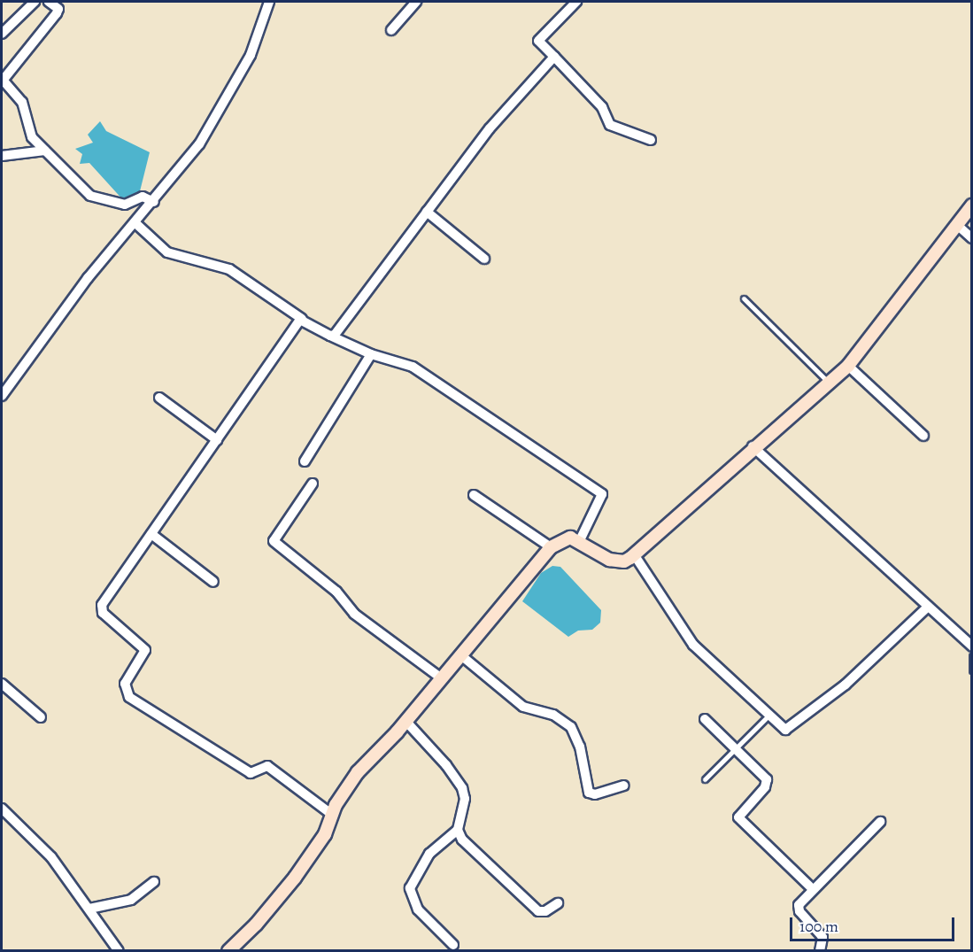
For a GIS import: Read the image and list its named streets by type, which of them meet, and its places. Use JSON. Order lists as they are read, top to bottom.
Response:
{
  "scale_bar": "100 m"
}
